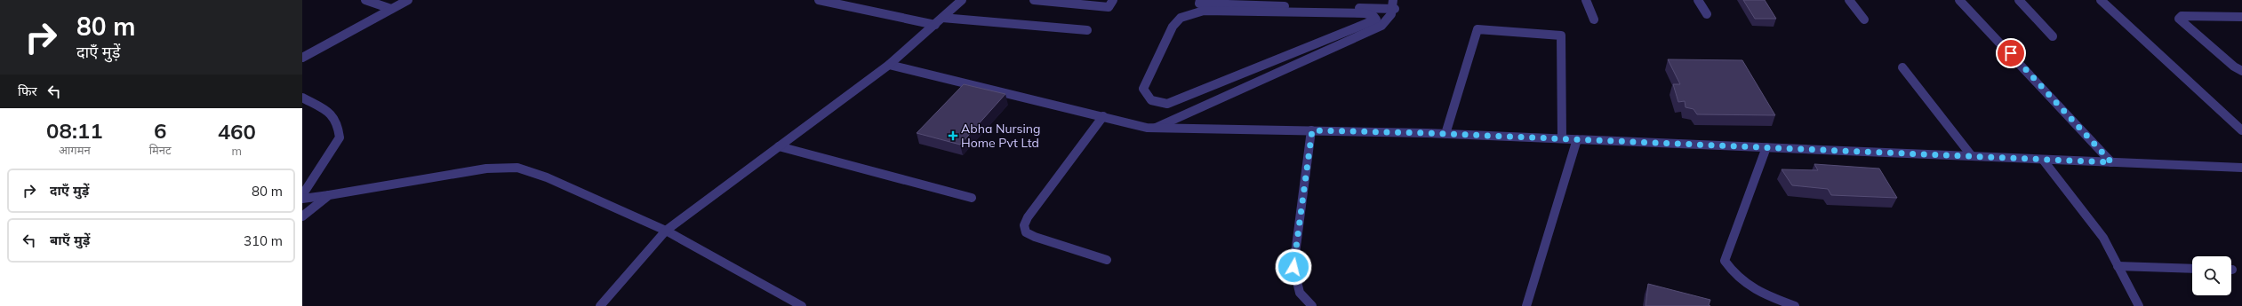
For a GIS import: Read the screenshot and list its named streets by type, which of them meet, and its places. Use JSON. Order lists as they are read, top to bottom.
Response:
{
  "places": {
    "health": ["Abha Nursing Home Pvt Ltd"]
  },
  "page": {
    "turn": ["80 m", "दाएँ मुड़ें"],
    "then": "फिर",
    "eta": [
      "08:11",
      "आगमन",
      "6",
      "मिनट",
      "460",
      "m"
    ],
    "list": [
      {
        "name": "दाएँ मुड़ें",
        "value": "80 m"
      },
      {
        "name": "बाएँ मुड़ें",
        "value": "310 m"
      }
    ]
  }
}
